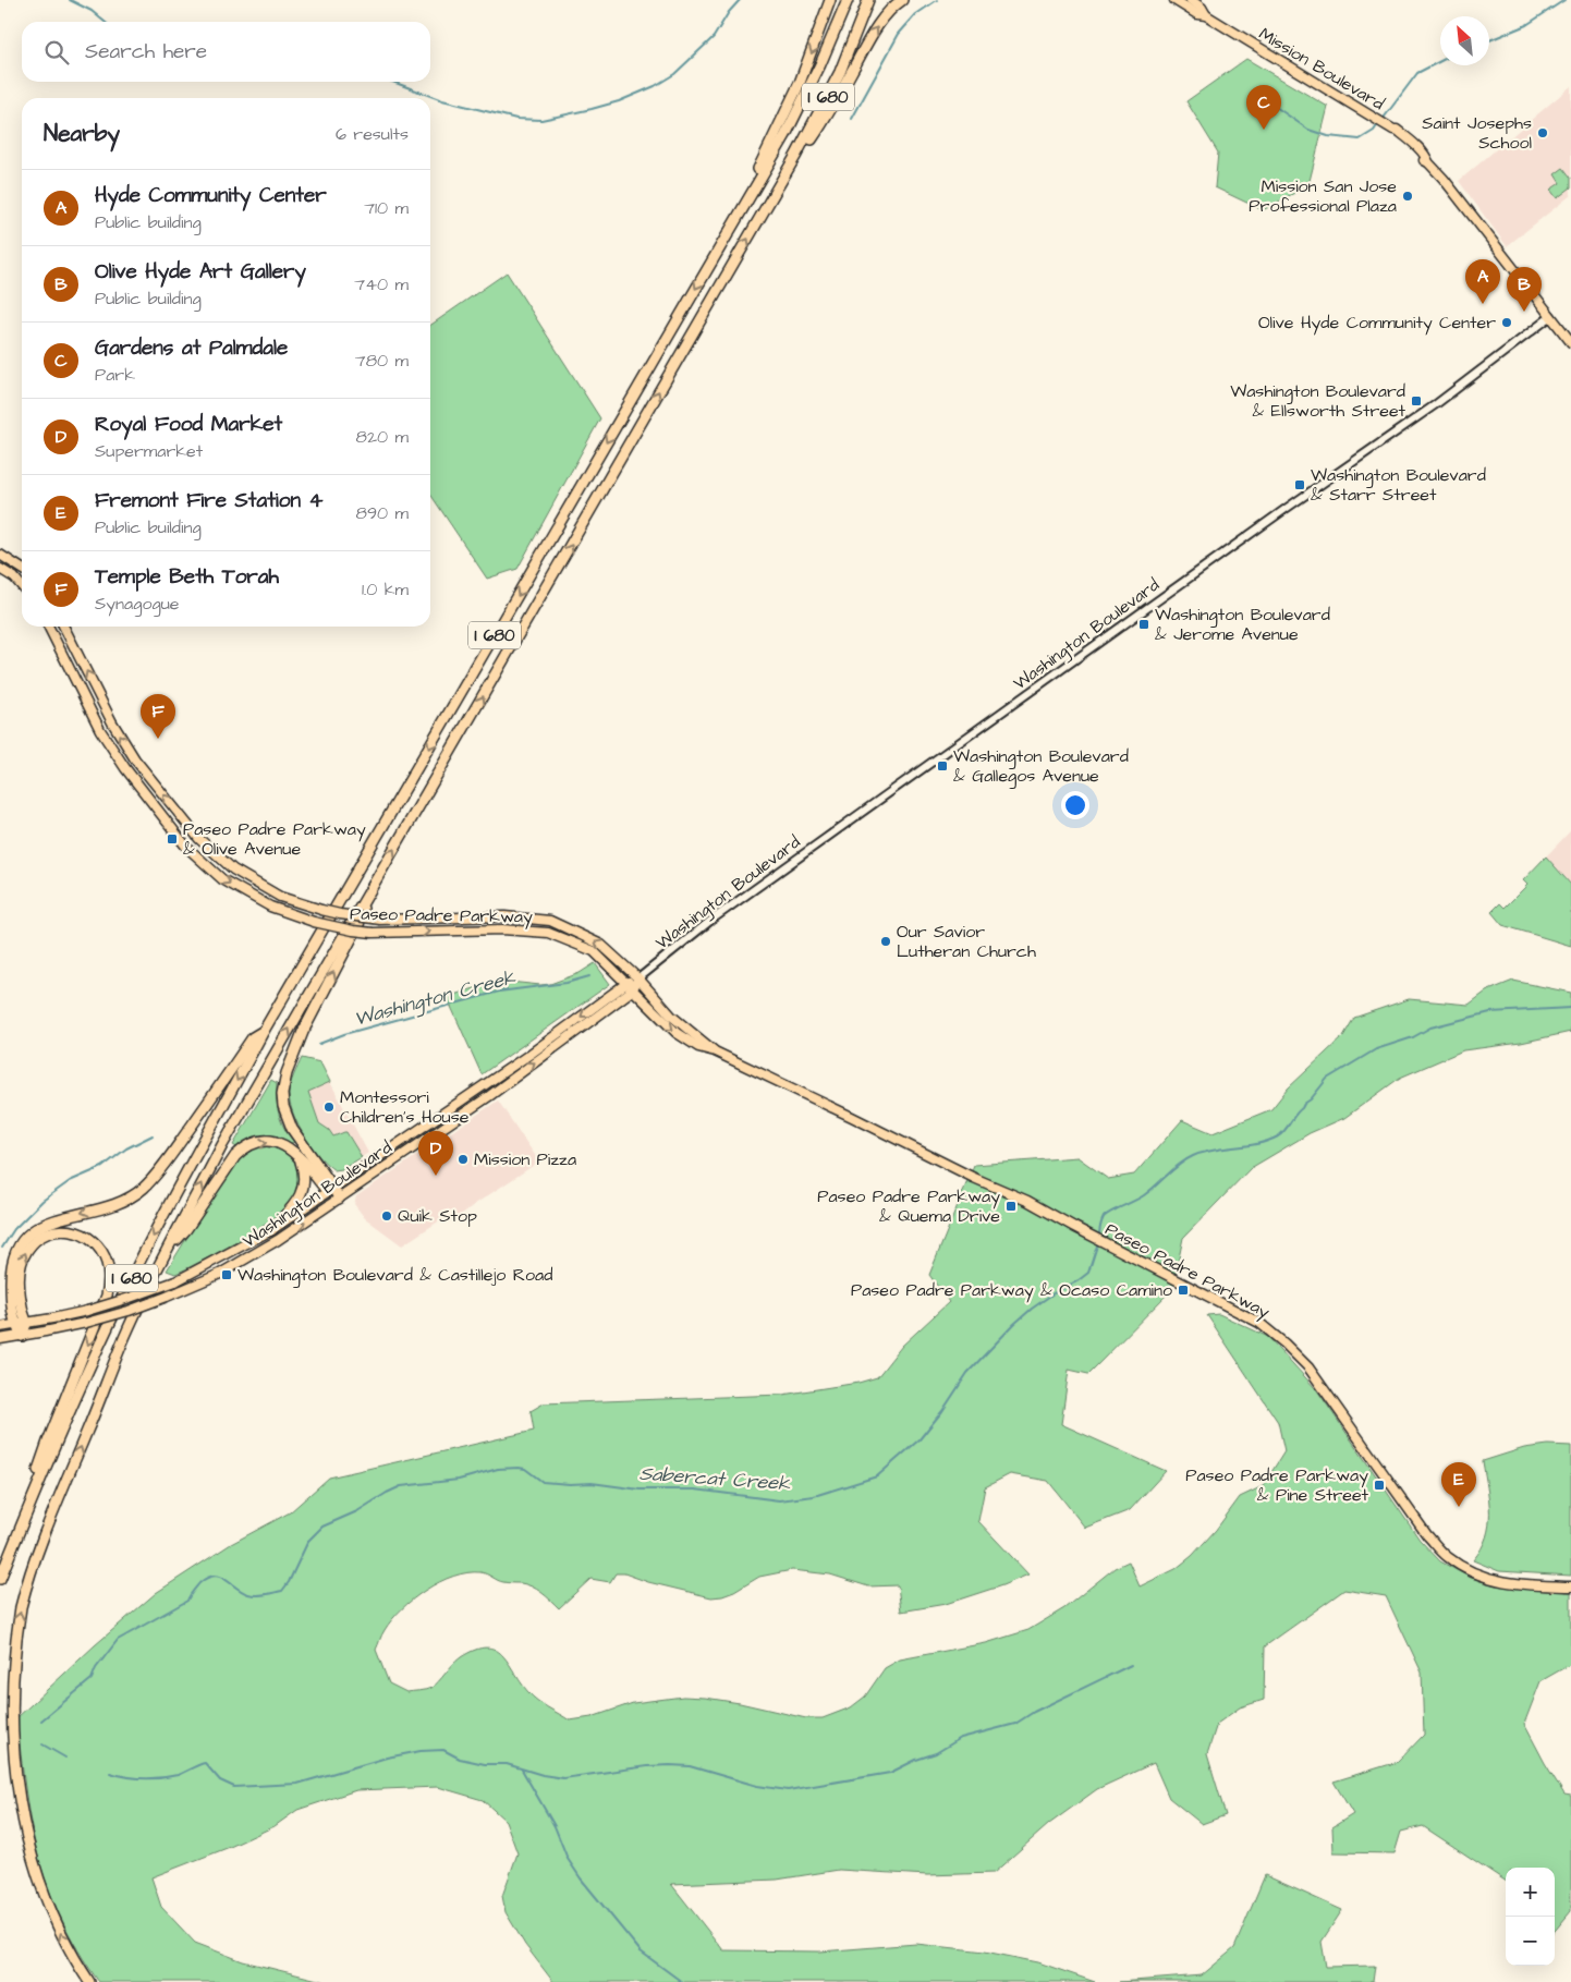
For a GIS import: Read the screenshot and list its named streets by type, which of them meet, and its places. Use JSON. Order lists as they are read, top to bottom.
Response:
{
  "streets": {
    "highway": ["I 680"],
    "main road": ["Mission Boulevard", "Washington Boulevard", "Paseo Padre Parkway"]
  },
  "crossings": [
    ["Mission Boulevard", "Washington Boulevard"],
    ["Washington Boulevard", "Paseo Padre Parkway"]
  ],
  "water": ["Washington Creek", "Sabercat Creek"],
  "places": {
    "other": [
      "Saint Josephs School",
      "Mission San Jose Professional Plaza",
      "Olive Hyde Community Center",
      "Our Savior Lutheran Church",
      "Montessori Children's House",
      "Mission Pizza",
      "Quik Stop"
    ],
    "transit": [
      "Washington Boulevard & Ellsworth Street",
      "Washington Boulevard & Starr Street",
      "Washington Boulevard & Jerome Avenue",
      "Washington Boulevard & Gallegos Avenue",
      "Paseo Padre Parkway & Olive Avenue",
      "Paseo Padre Parkway & Quema Drive",
      "Washington Boulevard & Castillejo Road",
      "Paseo Padre Parkway & Ocaso Camino",
      "Paseo Padre Parkway & Pine Street"
    ]
  },
  "north": "top left",
  "page": {
    "search": "Search here",
    "pins": [
      "C",
      "A",
      "B",
      "F",
      "D",
      "E"
    ],
    "heading": ["Nearby", "6 results"],
    "list": [
      {
        "mark": "A",
        "name": "Hyde Community Center",
        "note": "Public building",
        "value": "710 m"
      },
      {
        "mark": "B",
        "name": "Olive Hyde Art Gallery",
        "note": "Public building",
        "value": "740 m"
      },
      {
        "mark": "C",
        "name": "Gardens at Palmdale",
        "note": "Park",
        "value": "780 m"
      },
      {
        "mark": "D",
        "name": "Royal Food Market",
        "note": "Supermarket",
        "value": "820 m"
      },
      {
        "mark": "E",
        "name": "Fremont Fire Station 4",
        "note": "Public building",
        "value": "890 m"
      },
      {
        "mark": "F",
        "name": "Temple Beth Torah",
        "note": "Synagogue",
        "value": "1.0 km"
      }
    ],
    "map_buttons": ["+", "−"]
  }
}
